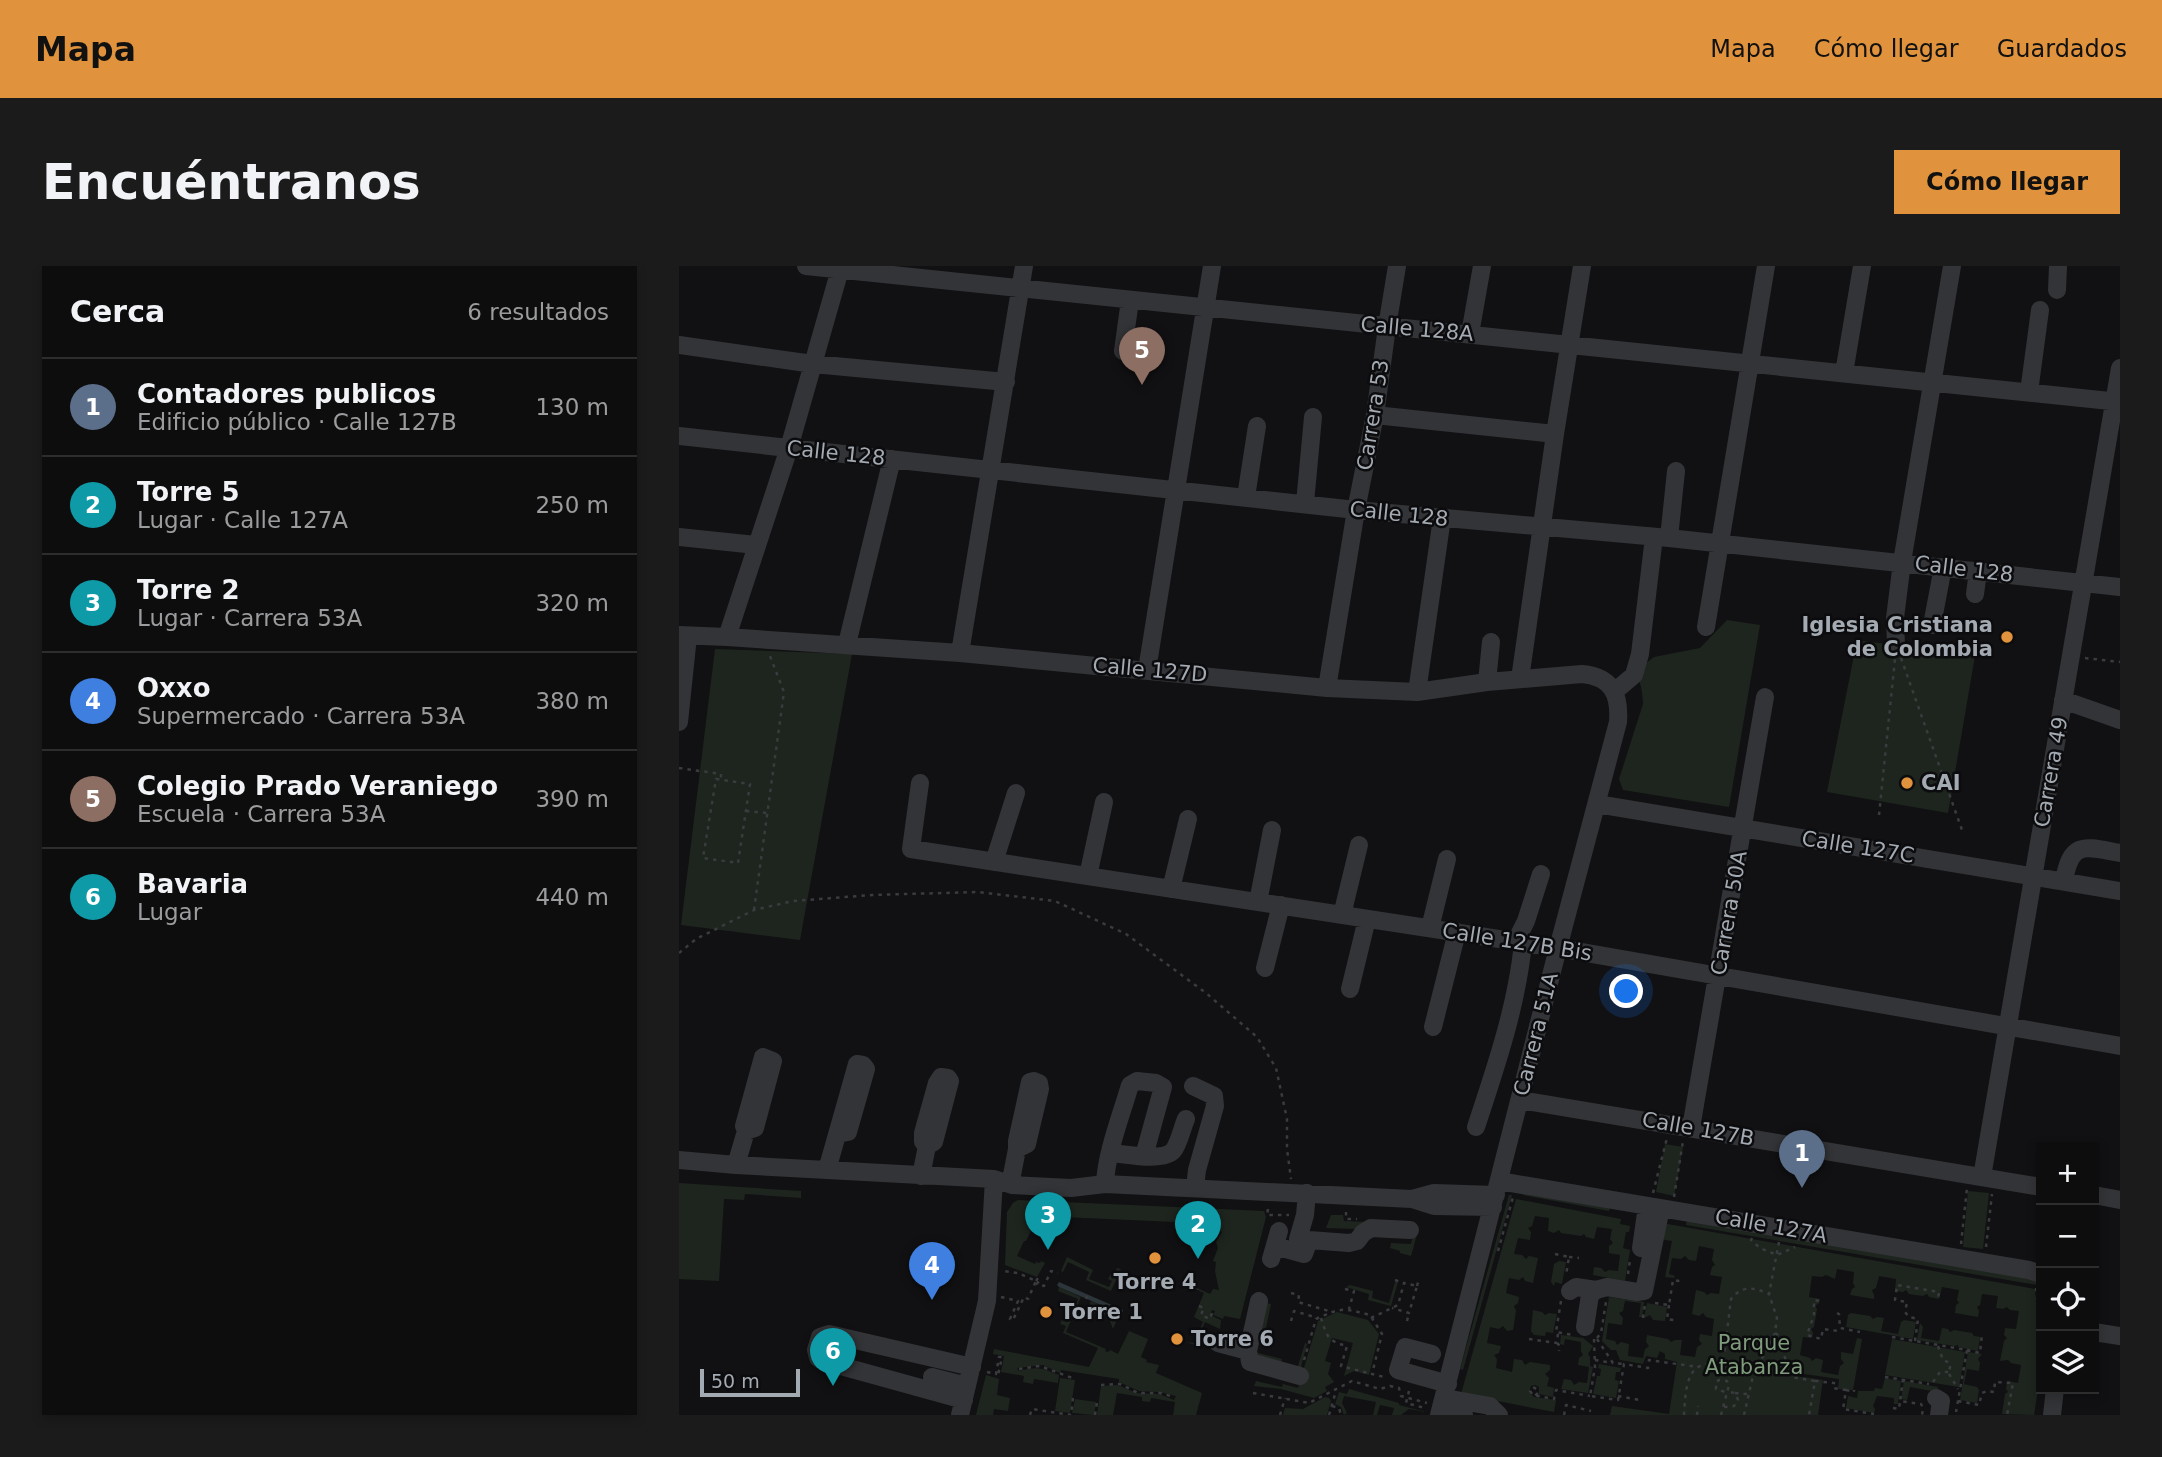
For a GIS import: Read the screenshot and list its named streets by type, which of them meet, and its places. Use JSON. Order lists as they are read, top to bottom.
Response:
{
  "streets": {
    "street": [
      "Calle 128A",
      "Carrera 53",
      "Calle 128",
      "Calle 127D",
      "Carrera 49",
      "Calle 127C",
      "Carrera 50A",
      "Calle 127B Bis",
      "Carrera 51A",
      "Calle 127B",
      "Calle 127A"
    ]
  },
  "crossings": [
    ["Calle 128A", "Carrera 53"],
    ["Calle 128A", "Carrera 49"],
    ["Carrera 53", "Calle 128"],
    ["Carrera 53", "Calle 127D"],
    ["Calle 128", "Carrera 49"],
    ["Calle 127D", "Carrera 51A"],
    ["Carrera 49", "Calle 127C"],
    ["Carrera 49", "Calle 127B Bis"],
    ["Carrera 49", "Calle 127B"],
    ["Calle 127C", "Carrera 50A"],
    ["Calle 127C", "Carrera 51A"],
    ["Carrera 50A", "Calle 127B Bis"],
    ["Carrera 50A", "Calle 127B"],
    ["Calle 127B Bis", "Carrera 51A"],
    ["Carrera 51A", "Calle 127B"],
    ["Carrera 51A", "Calle 127A"]
  ],
  "parks": ["Parque Atabanza"],
  "places": [
    "Iglesia Cristiana de Colombia",
    "CAI",
    "Torre 4",
    "Torre 1",
    "Torre 6"
  ],
  "scale_bar": "50 m",
  "page": {
    "header": "Mapa",
    "nav": ["Mapa", "Cómo llegar", "Guardados"],
    "buttons": "Cómo llegar",
    "title": "Encuéntranos",
    "heading": ["Cerca", "6 resultados"],
    "pins": [
      "5",
      "1",
      "3",
      "2",
      "4",
      "6"
    ],
    "list": [
      {
        "mark": "1",
        "name": "Contadores publicos",
        "note": "Edificio público · Calle 127B",
        "value": "130 m"
      },
      {
        "mark": "2",
        "name": "Torre 5",
        "note": "Lugar · Calle 127A",
        "value": "250 m"
      },
      {
        "mark": "3",
        "name": "Torre 2",
        "note": "Lugar · Carrera 53A",
        "value": "320 m"
      },
      {
        "mark": "4",
        "name": "Oxxo",
        "note": "Supermercado · Carrera 53A",
        "value": "380 m"
      },
      {
        "mark": "5",
        "name": "Colegio Prado Veraniego",
        "note": "Escuela · Carrera 53A",
        "value": "390 m"
      },
      {
        "mark": "6",
        "name": "Bavaria",
        "note": "Lugar",
        "value": "440 m"
      }
    ],
    "map_buttons": ["+", "−"],
    "scale": "50 m"
  }
}
